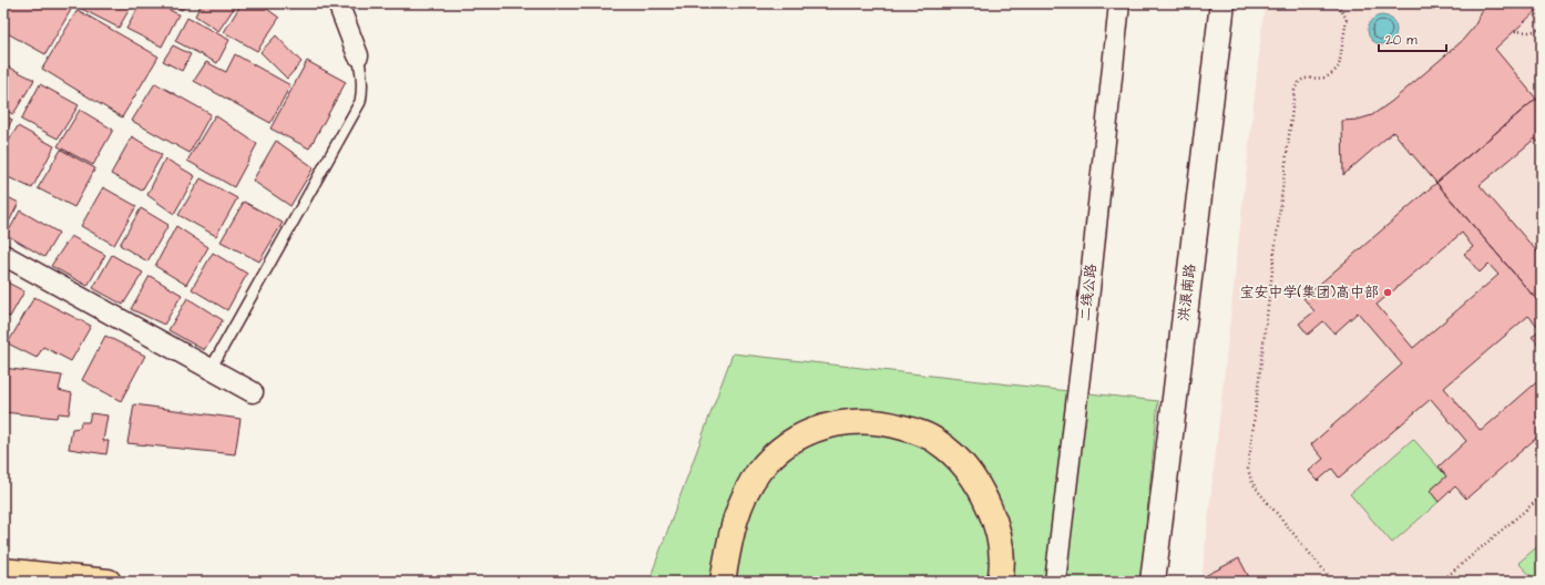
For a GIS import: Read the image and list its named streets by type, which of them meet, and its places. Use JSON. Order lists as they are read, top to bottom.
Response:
{
  "streets": {
    "main road": ["洪浪南路"],
    "street": ["二线公路"]
  },
  "places": ["宝安中学(集团)高中部"],
  "scale_bar": "20 m"
}
